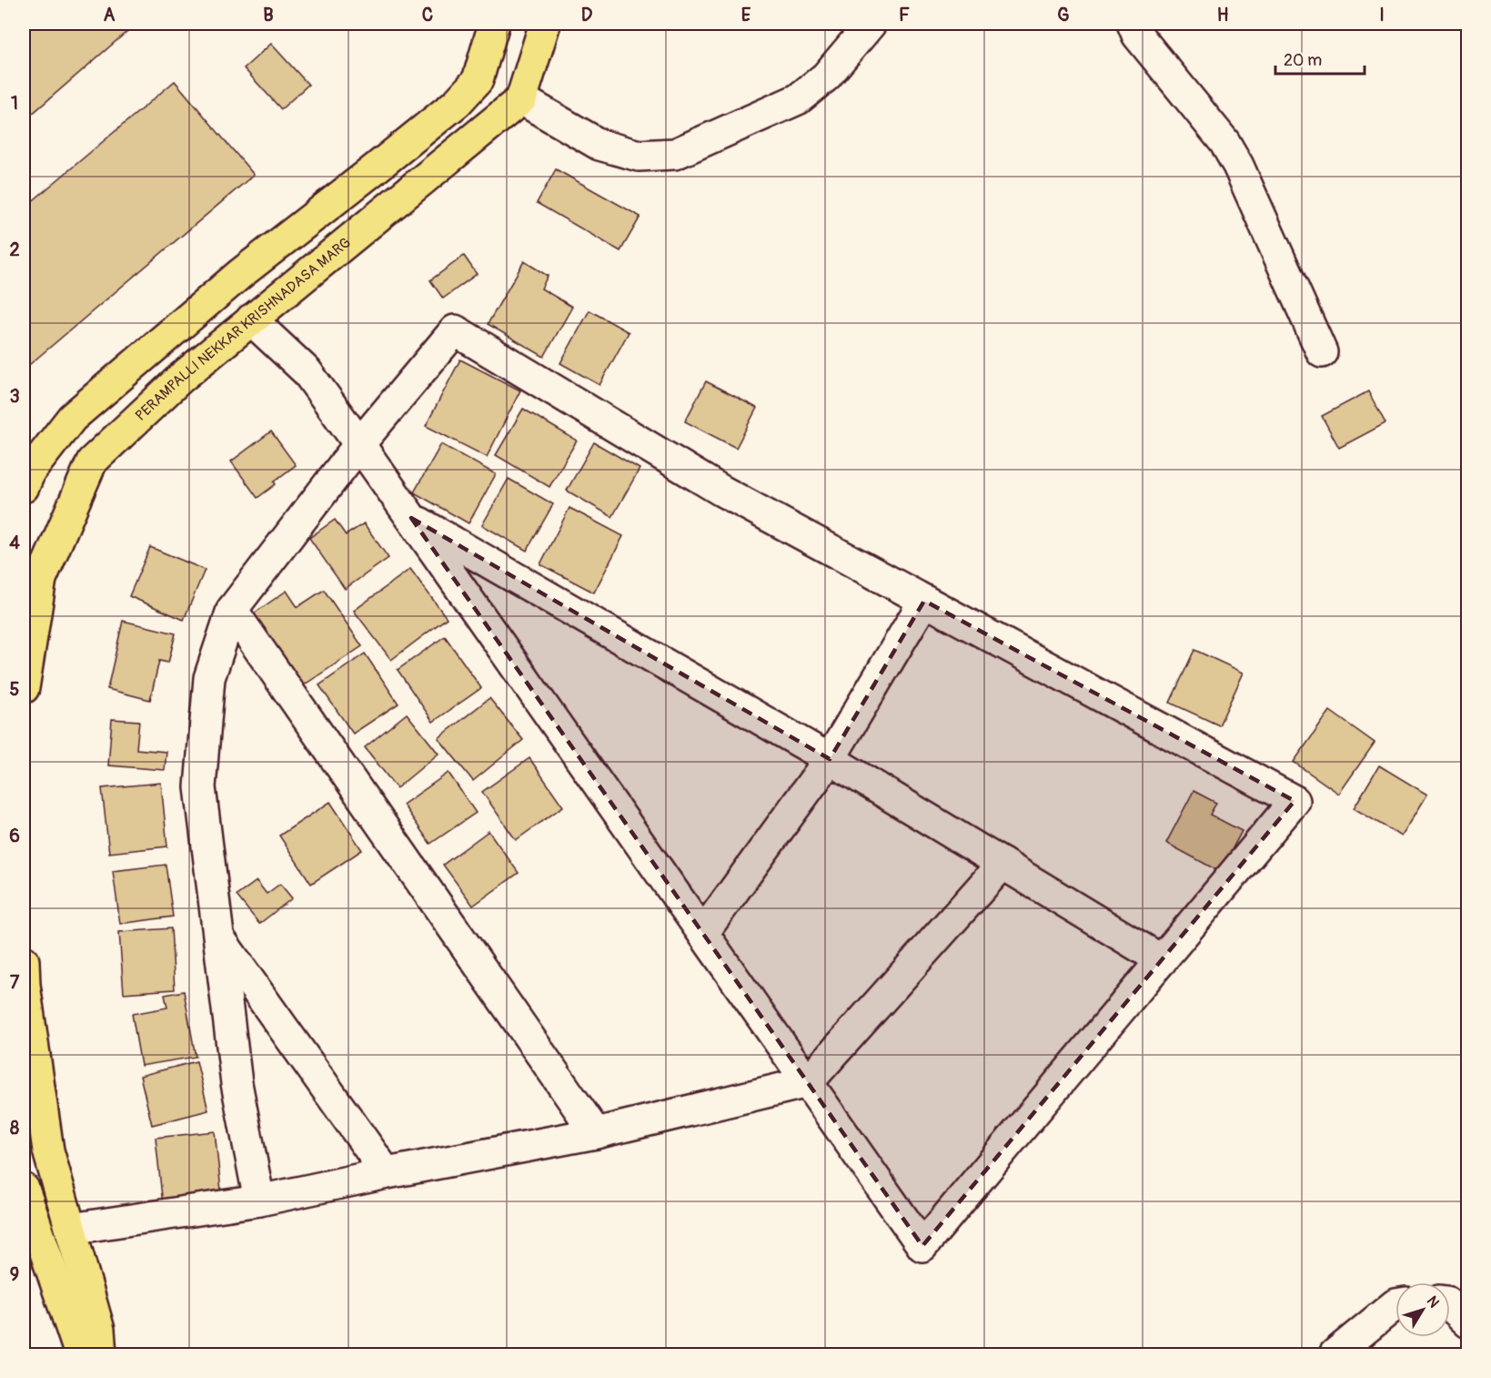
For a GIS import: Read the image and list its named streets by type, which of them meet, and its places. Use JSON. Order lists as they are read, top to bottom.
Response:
{
  "streets": {
    "main road": ["PERAMPALLI NEKKAR KRISHNADASA MARG"]
  },
  "scale_bar": "20 m",
  "north": "top right",
  "grid": {
    "columns": [
      "A",
      "B",
      "C",
      "D",
      "E",
      "F",
      "G",
      "H",
      "I"
    ],
    "rows": [
      "1",
      "2",
      "3",
      "4",
      "5",
      "6",
      "7",
      "8",
      "9"
    ]
  }
}
